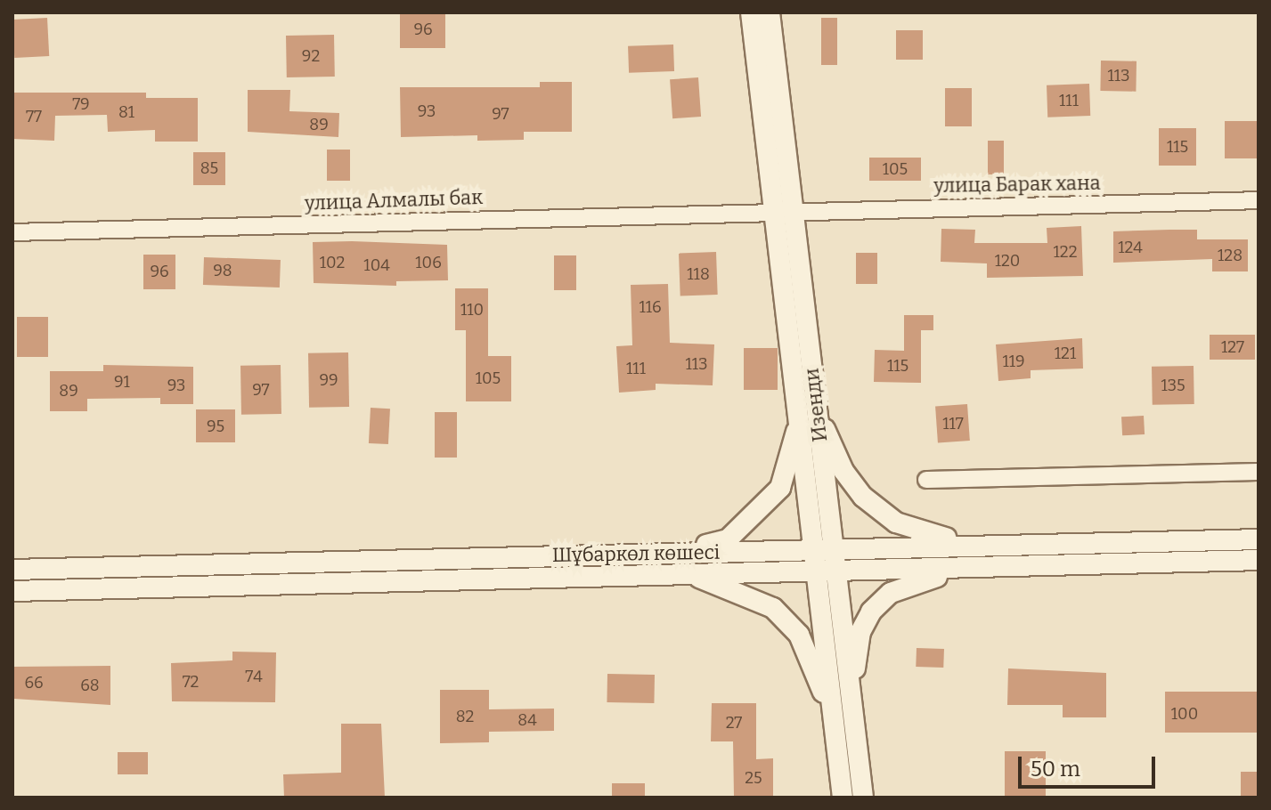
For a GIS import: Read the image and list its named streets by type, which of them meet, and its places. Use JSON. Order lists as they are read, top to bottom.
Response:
{
  "streets": {
    "street": [
      "улица Барак хана",
      "улица Алмалы бак",
      "Изенди",
      "Шұбаркөл көшесі"
    ]
  },
  "crossings": [
    ["улица Барак хана", "улица Алмалы бак"],
    ["улица Барак хана", "Изенди"],
    ["улица Алмалы бак", "Изенди"],
    ["Изенди", "Шұбаркөл көшесі"]
  ],
  "house_numbers": [
    "96",
    "92",
    "113",
    "111",
    "79",
    "93",
    "81",
    "97",
    "77",
    "89",
    "115",
    "85",
    "105",
    "124",
    "122",
    "128",
    "120",
    "102",
    "106",
    "104",
    "98",
    "96",
    "118",
    "116",
    "110",
    "127",
    "121",
    "119",
    "113",
    "115",
    "111",
    "105",
    "99",
    "91",
    "93",
    "135",
    "97",
    "89",
    "117",
    "95",
    "74",
    "72",
    "66",
    "68",
    "100",
    "82",
    "84",
    "27",
    "25"
  ],
  "scale_bar": "50 m"
}
